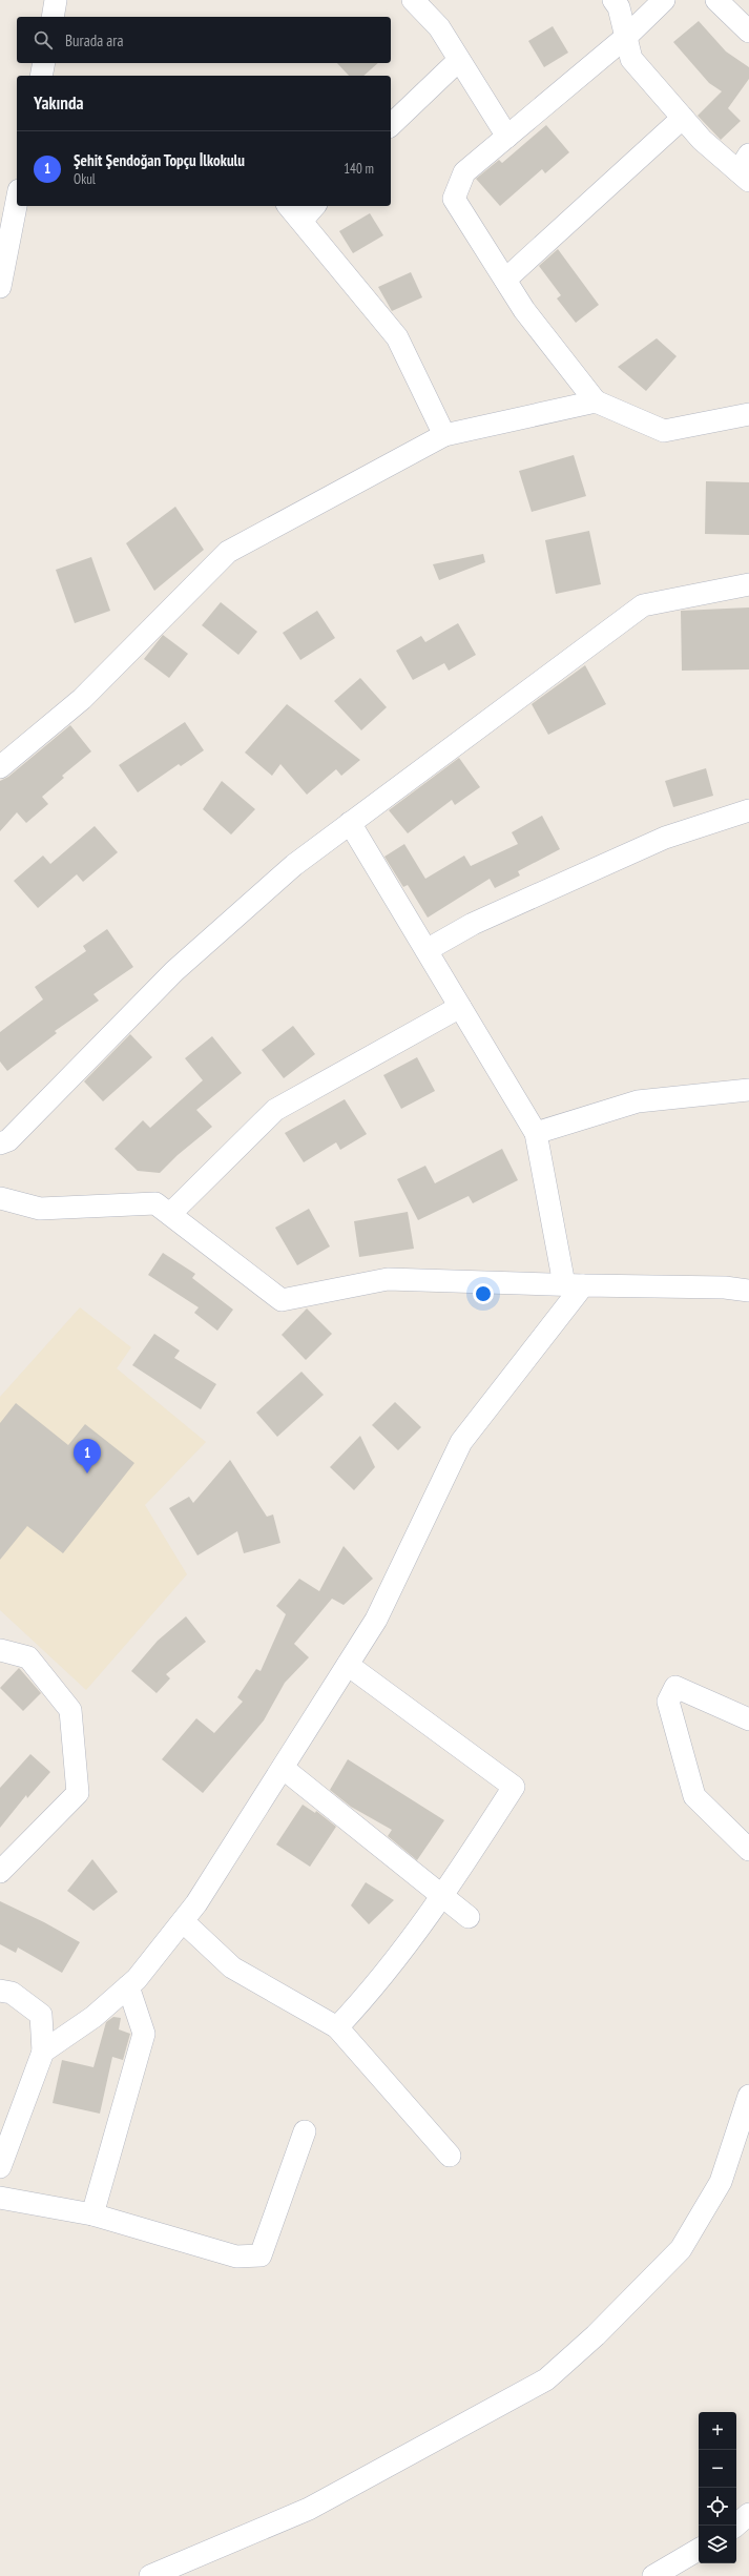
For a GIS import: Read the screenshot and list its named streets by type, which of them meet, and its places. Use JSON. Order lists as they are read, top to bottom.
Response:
{
  "page": {
    "search": "Burada ara",
    "heading": "Yakında",
    "list": [
      {
        "mark": "1",
        "name": "Şehit Şendoğan Topçu İlkokulu",
        "note": "Okul",
        "value": "140 m"
      }
    ],
    "pins": "1",
    "map_buttons": ["+", "−"]
  }
}
